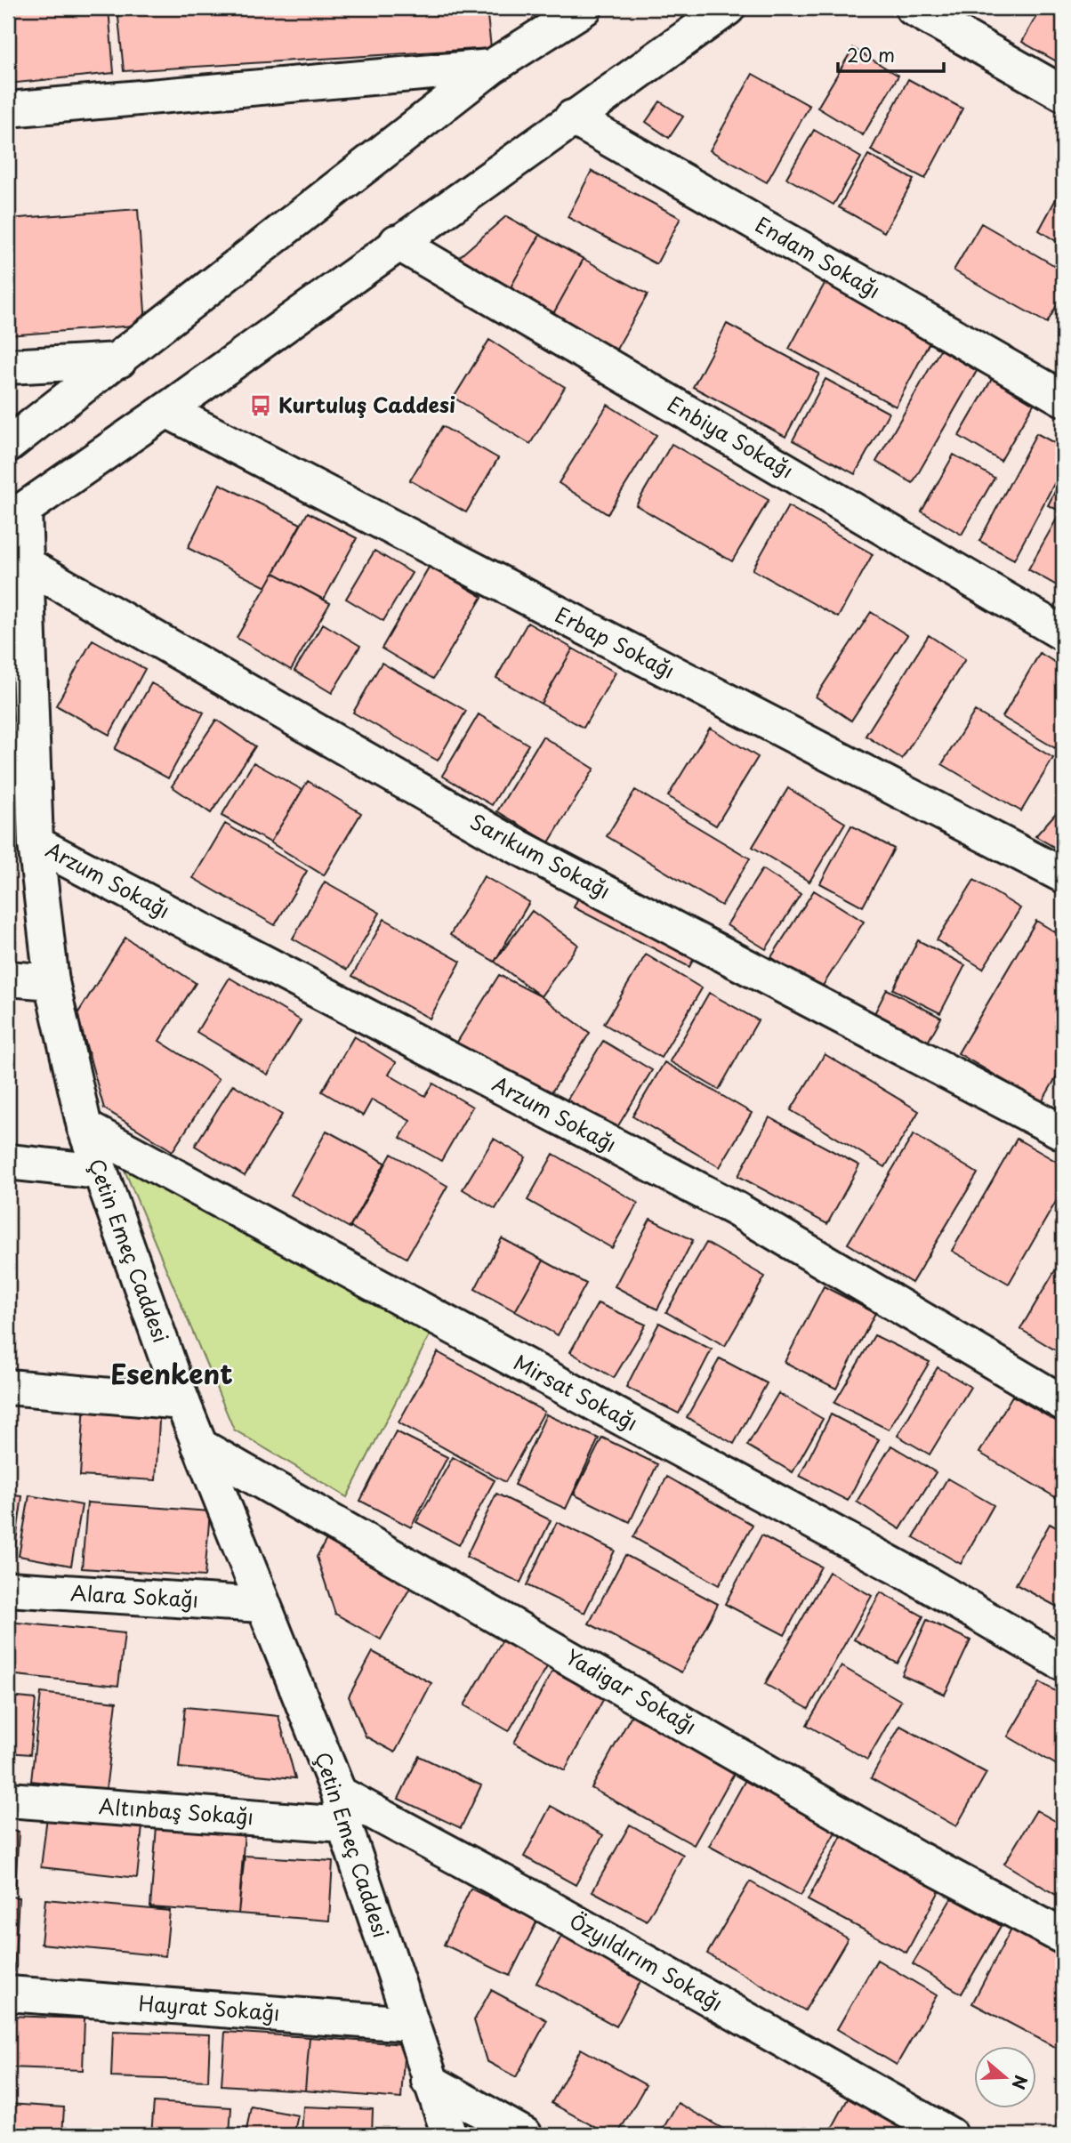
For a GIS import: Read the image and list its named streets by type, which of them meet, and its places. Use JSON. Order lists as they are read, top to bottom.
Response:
{
  "streets": {
    "street": [
      "Endam Sokağı",
      "Enbiya Sokağı",
      "Erbap Sokağı",
      "Sarıkum Sokağı",
      "Arzum Sokağı",
      "Çetin Emeç Caddesi",
      "Mirsat Sokağı",
      "Alara Sokağı",
      "Yadigar Sokağı",
      "Altınbaş Sokağı",
      "Özyıldırım Sokağı",
      "Hayrat Sokağı"
    ]
  },
  "crossings": [
    ["Sarıkum Sokağı", "Çetin Emeç Caddesi"],
    ["Arzum Sokağı", "Çetin Emeç Caddesi"],
    ["Çetin Emeç Caddesi", "Mirsat Sokağı"],
    ["Çetin Emeç Caddesi", "Alara Sokağı"],
    ["Çetin Emeç Caddesi", "Yadigar Sokağı"],
    ["Çetin Emeç Caddesi", "Altınbaş Sokağı"],
    ["Çetin Emeç Caddesi", "Özyıldırım Sokağı"],
    ["Çetin Emeç Caddesi", "Hayrat Sokağı"],
    ["Altınbaş Sokağı", "Özyıldırım Sokağı"]
  ],
  "districts": ["Esenkent"],
  "places": {
    "bus stop": ["Kurtuluş Caddesi"]
  },
  "scale_bar": "20 m",
  "north": "right"
}
